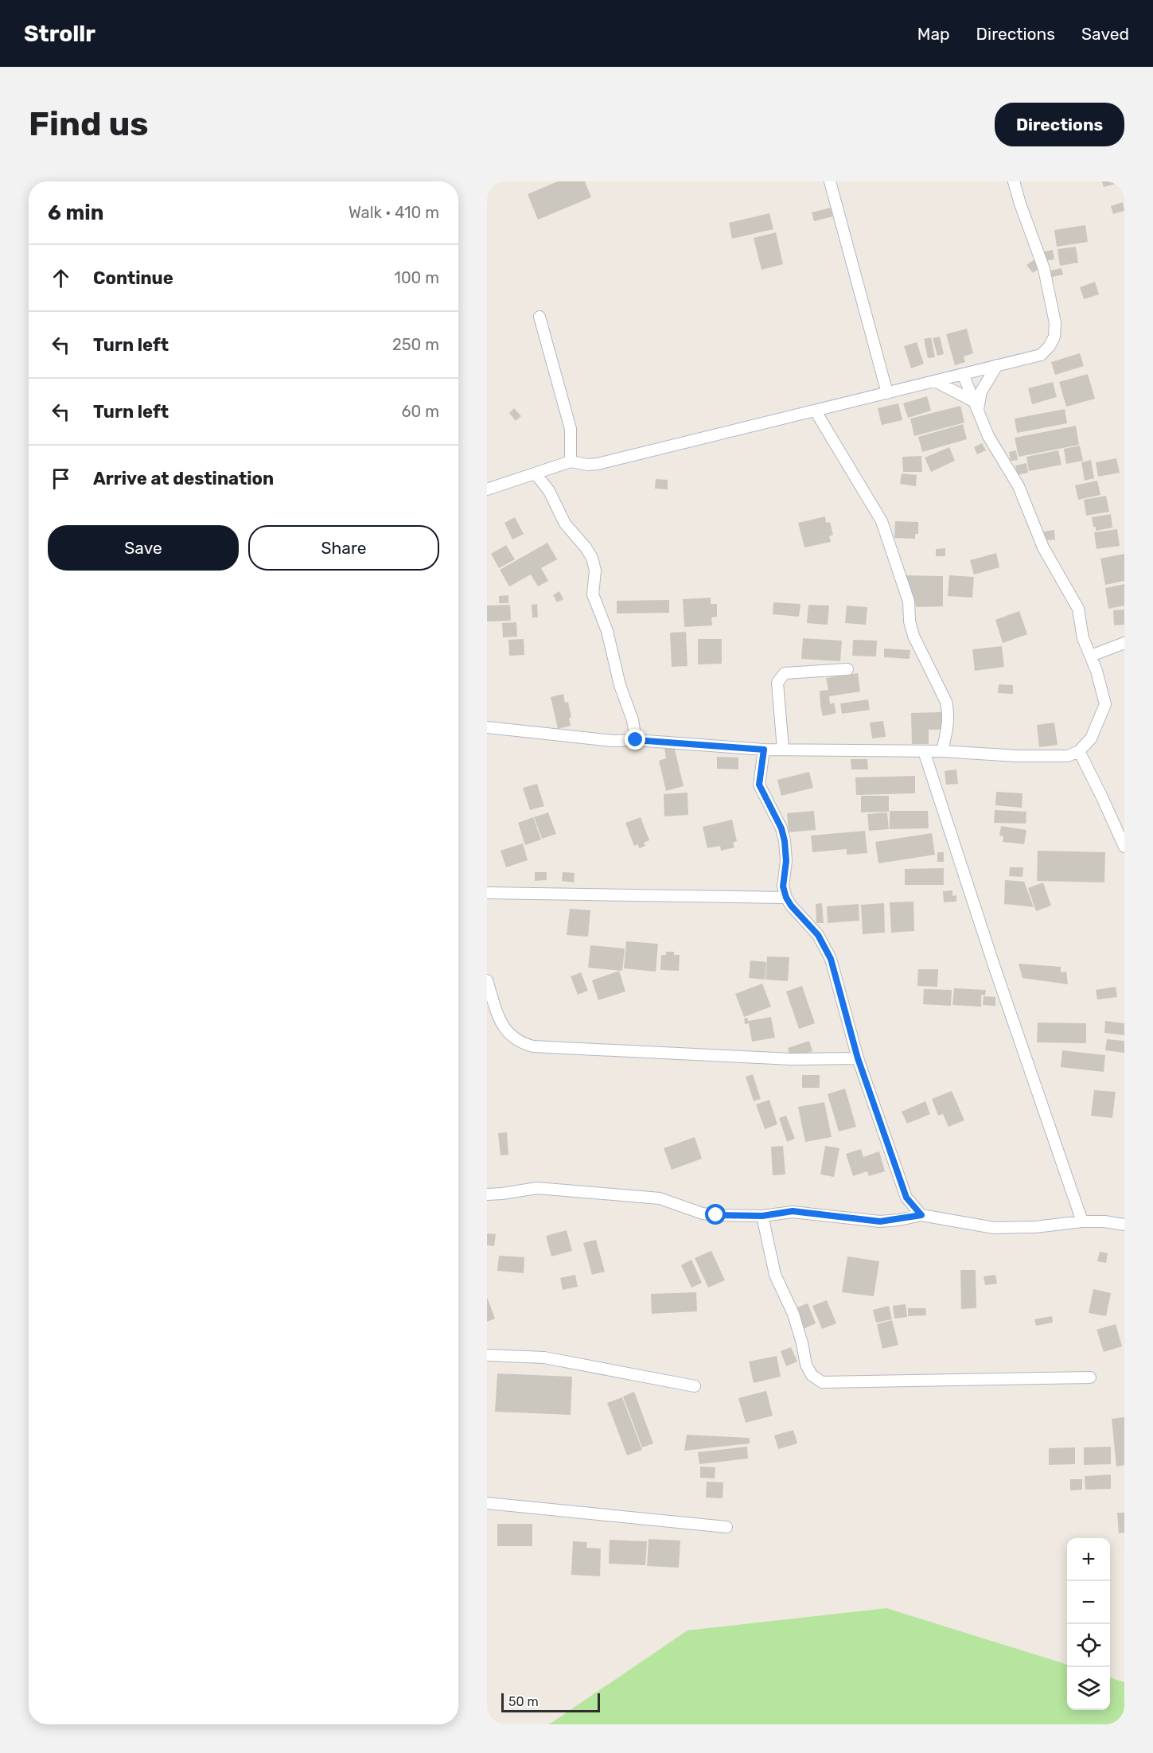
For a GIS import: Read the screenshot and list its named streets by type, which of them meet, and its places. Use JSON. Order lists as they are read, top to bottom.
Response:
{
  "scale_bar": "50 m",
  "page": {
    "header": "Strollr",
    "nav": ["Map", "Directions", "Saved"],
    "buttons": [
      "Directions",
      ["Save", "Share"]
    ],
    "title": "Find us",
    "heading": ["6 min", "Walk · 410 m"],
    "list": [
      ["Continue", "100 m"],
      ["Turn left", "250 m"],
      ["Turn left", "60 m"],
      "Arrive at destination"
    ],
    "map_buttons": ["+", "−"],
    "scale": "50 m"
  }
}
